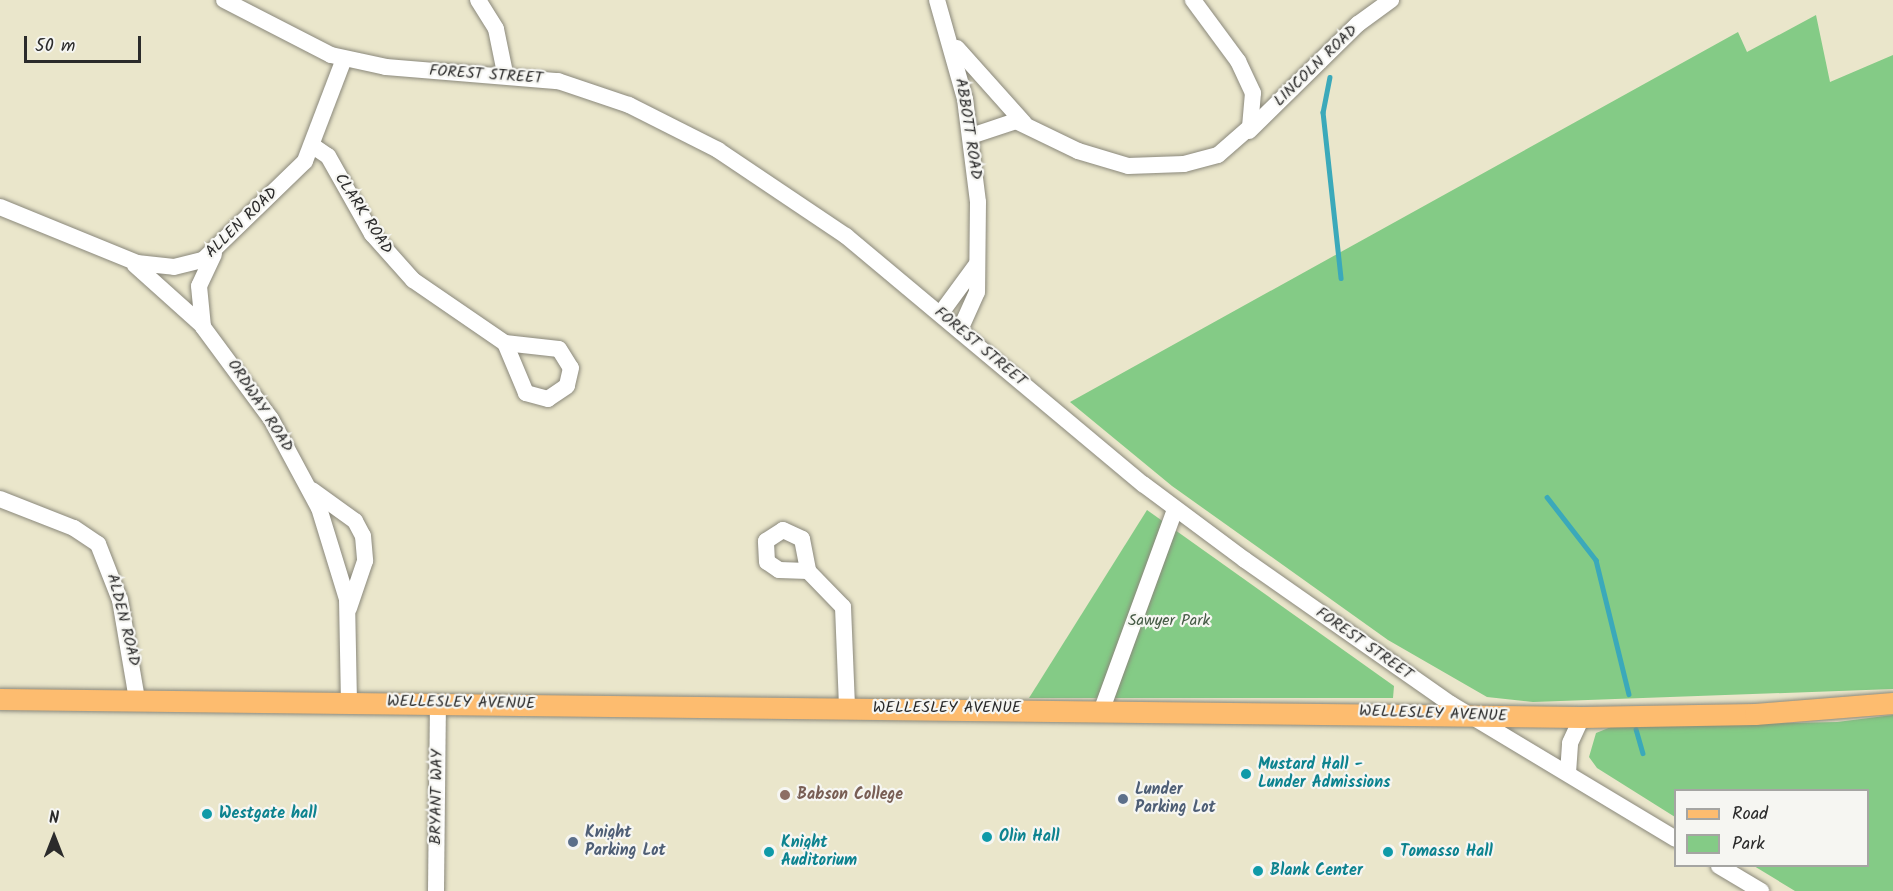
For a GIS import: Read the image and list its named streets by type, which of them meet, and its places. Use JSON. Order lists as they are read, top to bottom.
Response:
{
  "streets": {
    "main road": ["WELLESLEY AVENUE"],
    "street": [
      "LINCOLN ROAD",
      "FOREST STREET",
      "ABBOTT ROAD",
      "CLARK ROAD",
      "ALLEN ROAD",
      "ORDWAY ROAD",
      "ALDEN ROAD",
      "BRYANT WAY"
    ]
  },
  "crossings": [
    ["LINCOLN ROAD", "ABBOTT ROAD"],
    ["FOREST STREET", "ABBOTT ROAD"],
    ["FOREST STREET", "ALLEN ROAD"],
    ["FOREST STREET", "WELLESLEY AVENUE"],
    ["CLARK ROAD", "ALLEN ROAD"],
    ["ALLEN ROAD", "ORDWAY ROAD"],
    ["ORDWAY ROAD", "WELLESLEY AVENUE"],
    ["ALDEN ROAD", "WELLESLEY AVENUE"],
    ["WELLESLEY AVENUE", "BRYANT WAY"]
  ],
  "parks": ["Sawyer Park"],
  "places": [
    "Mustard Hall - Lunder Admissions",
    "Babson College",
    "Lunder Parking Lot",
    "Westgate hall",
    "Olin Hall",
    "Knight Parking Lot",
    "Knight Auditorium",
    "Tomasso Hall",
    "Blank Center"
  ],
  "legend": ["Road", "Park"],
  "scale_bar": "50 m",
  "north": "top"
}
